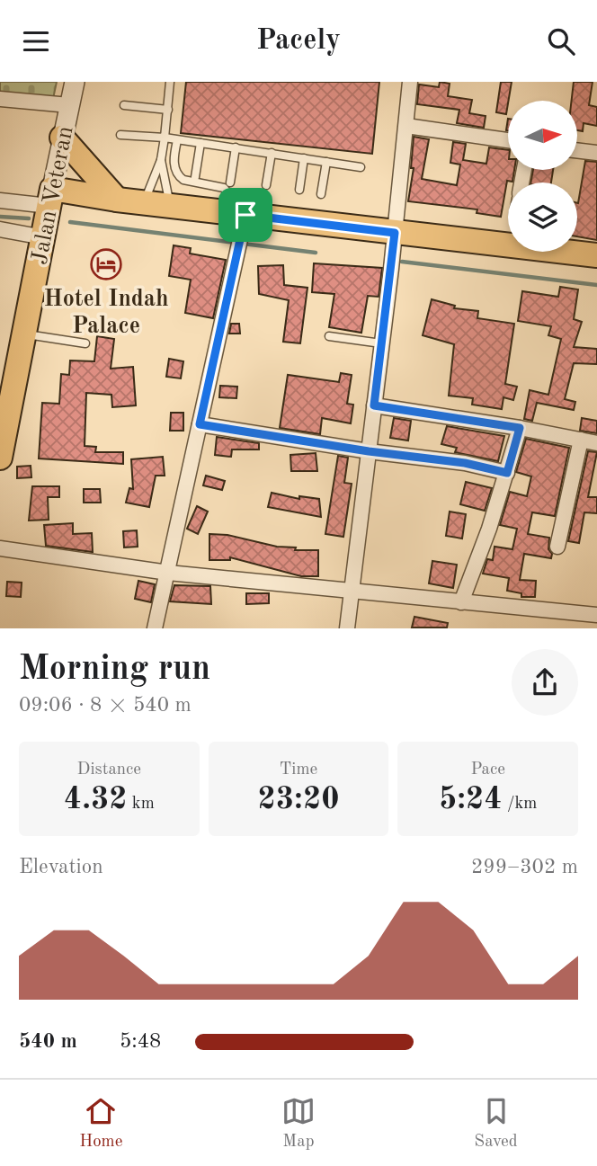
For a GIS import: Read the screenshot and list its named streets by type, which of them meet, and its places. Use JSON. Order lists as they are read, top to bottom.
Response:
{
  "streets": {
    "main road": ["Jalan Veteran"]
  },
  "places": {
    "hotel": ["Hotel Indah Palace"]
  },
  "north": "right",
  "page": {
    "header": "Pacely",
    "heading": ["Morning run", "09:06 · 8 × 540 m"],
    "stats": [
      ["Distance", "4.32 km"],
      ["Time", "23:20"],
      ["Pace", "5:24 /km"]
    ],
    "chart": ["Elevation", "299–302 m"],
    "list": [
      {
        "name": "540 m",
        "note": "5:48"
      }
    ],
    "tabs": ["Home", "Map", "Saved"]
  }
}
